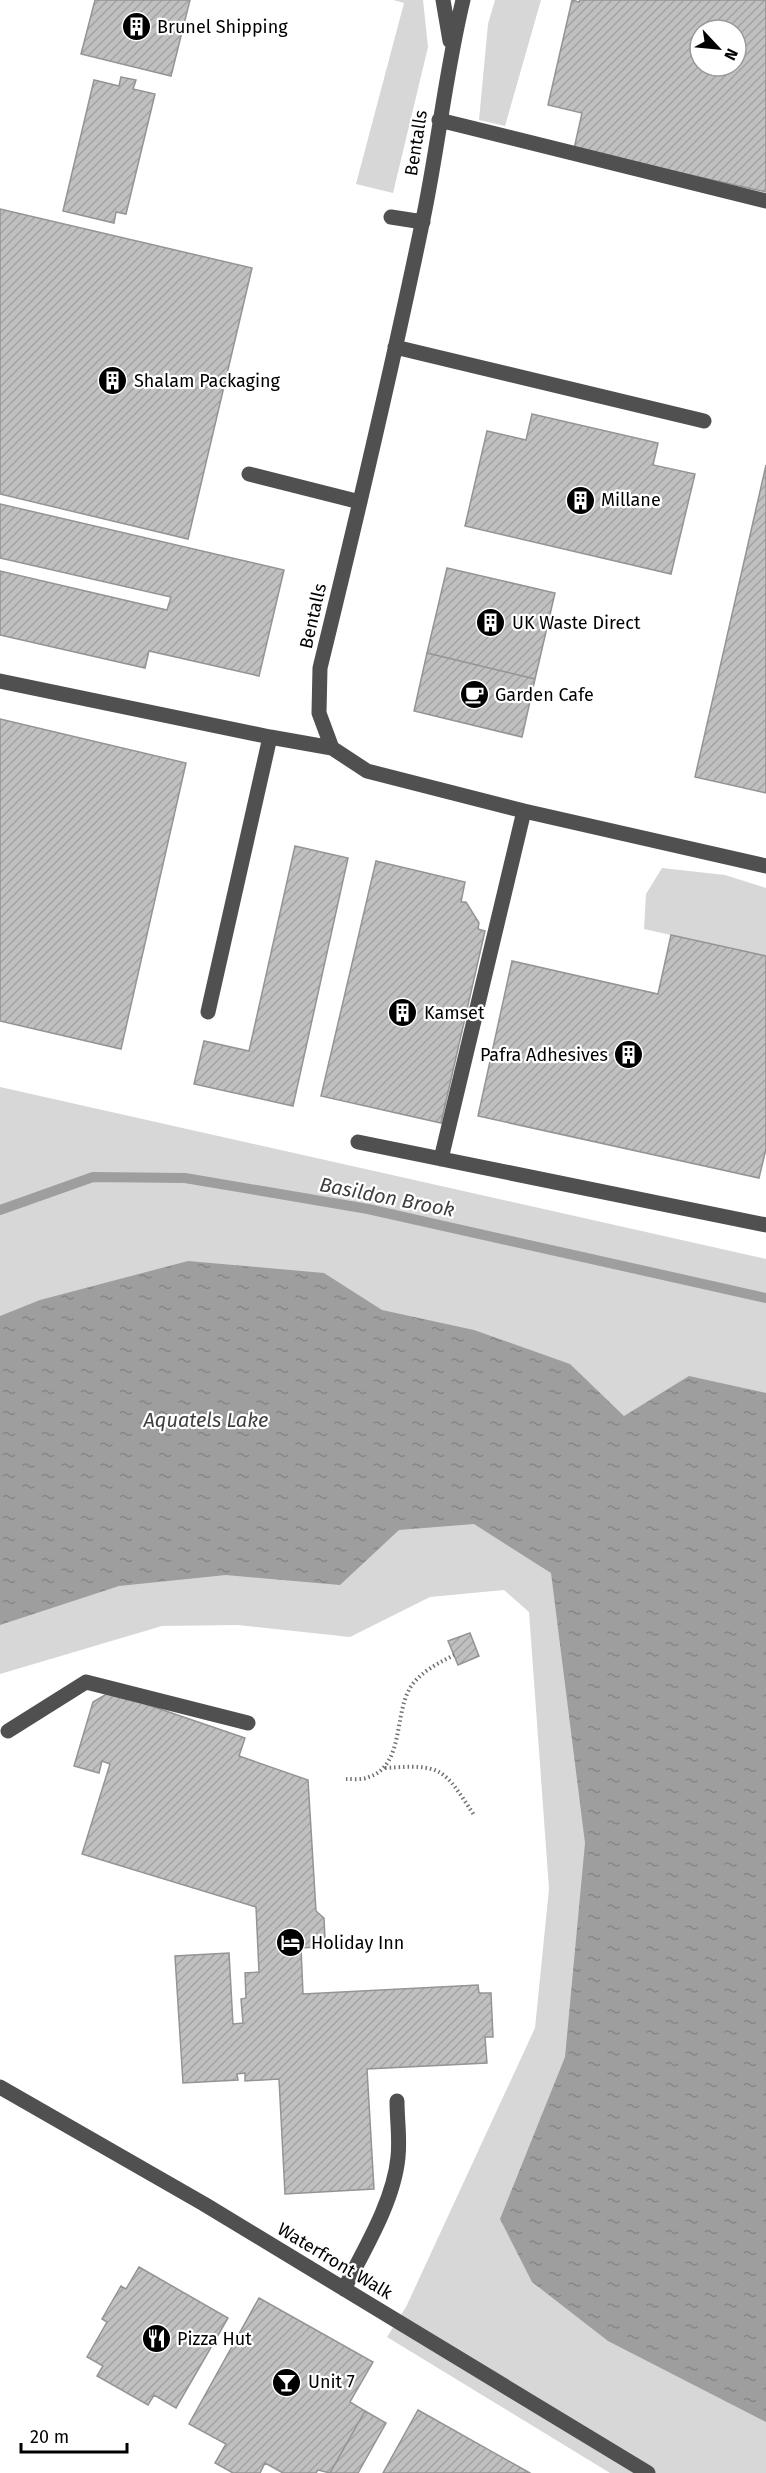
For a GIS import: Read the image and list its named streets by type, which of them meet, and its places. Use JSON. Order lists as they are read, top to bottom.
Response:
{
  "streets": {
    "street": ["Bentalls", "Waterfront Walk"]
  },
  "water": ["Basildon Brook", "Aquatels Lake"],
  "places": {
    "building": [
      "Brunel Shipping",
      "Shalam Packaging",
      "Millane",
      "UK Waste Direct",
      "Kamset",
      "Pafra Adhesives"
    ],
    "cafe": ["Garden Cafe"],
    "hotel": ["Holiday Inn"],
    "restaurant": ["Pizza Hut"],
    "bar": ["Unit 7"]
  },
  "scale_bar": "20 m",
  "north": "bottom right"
}
